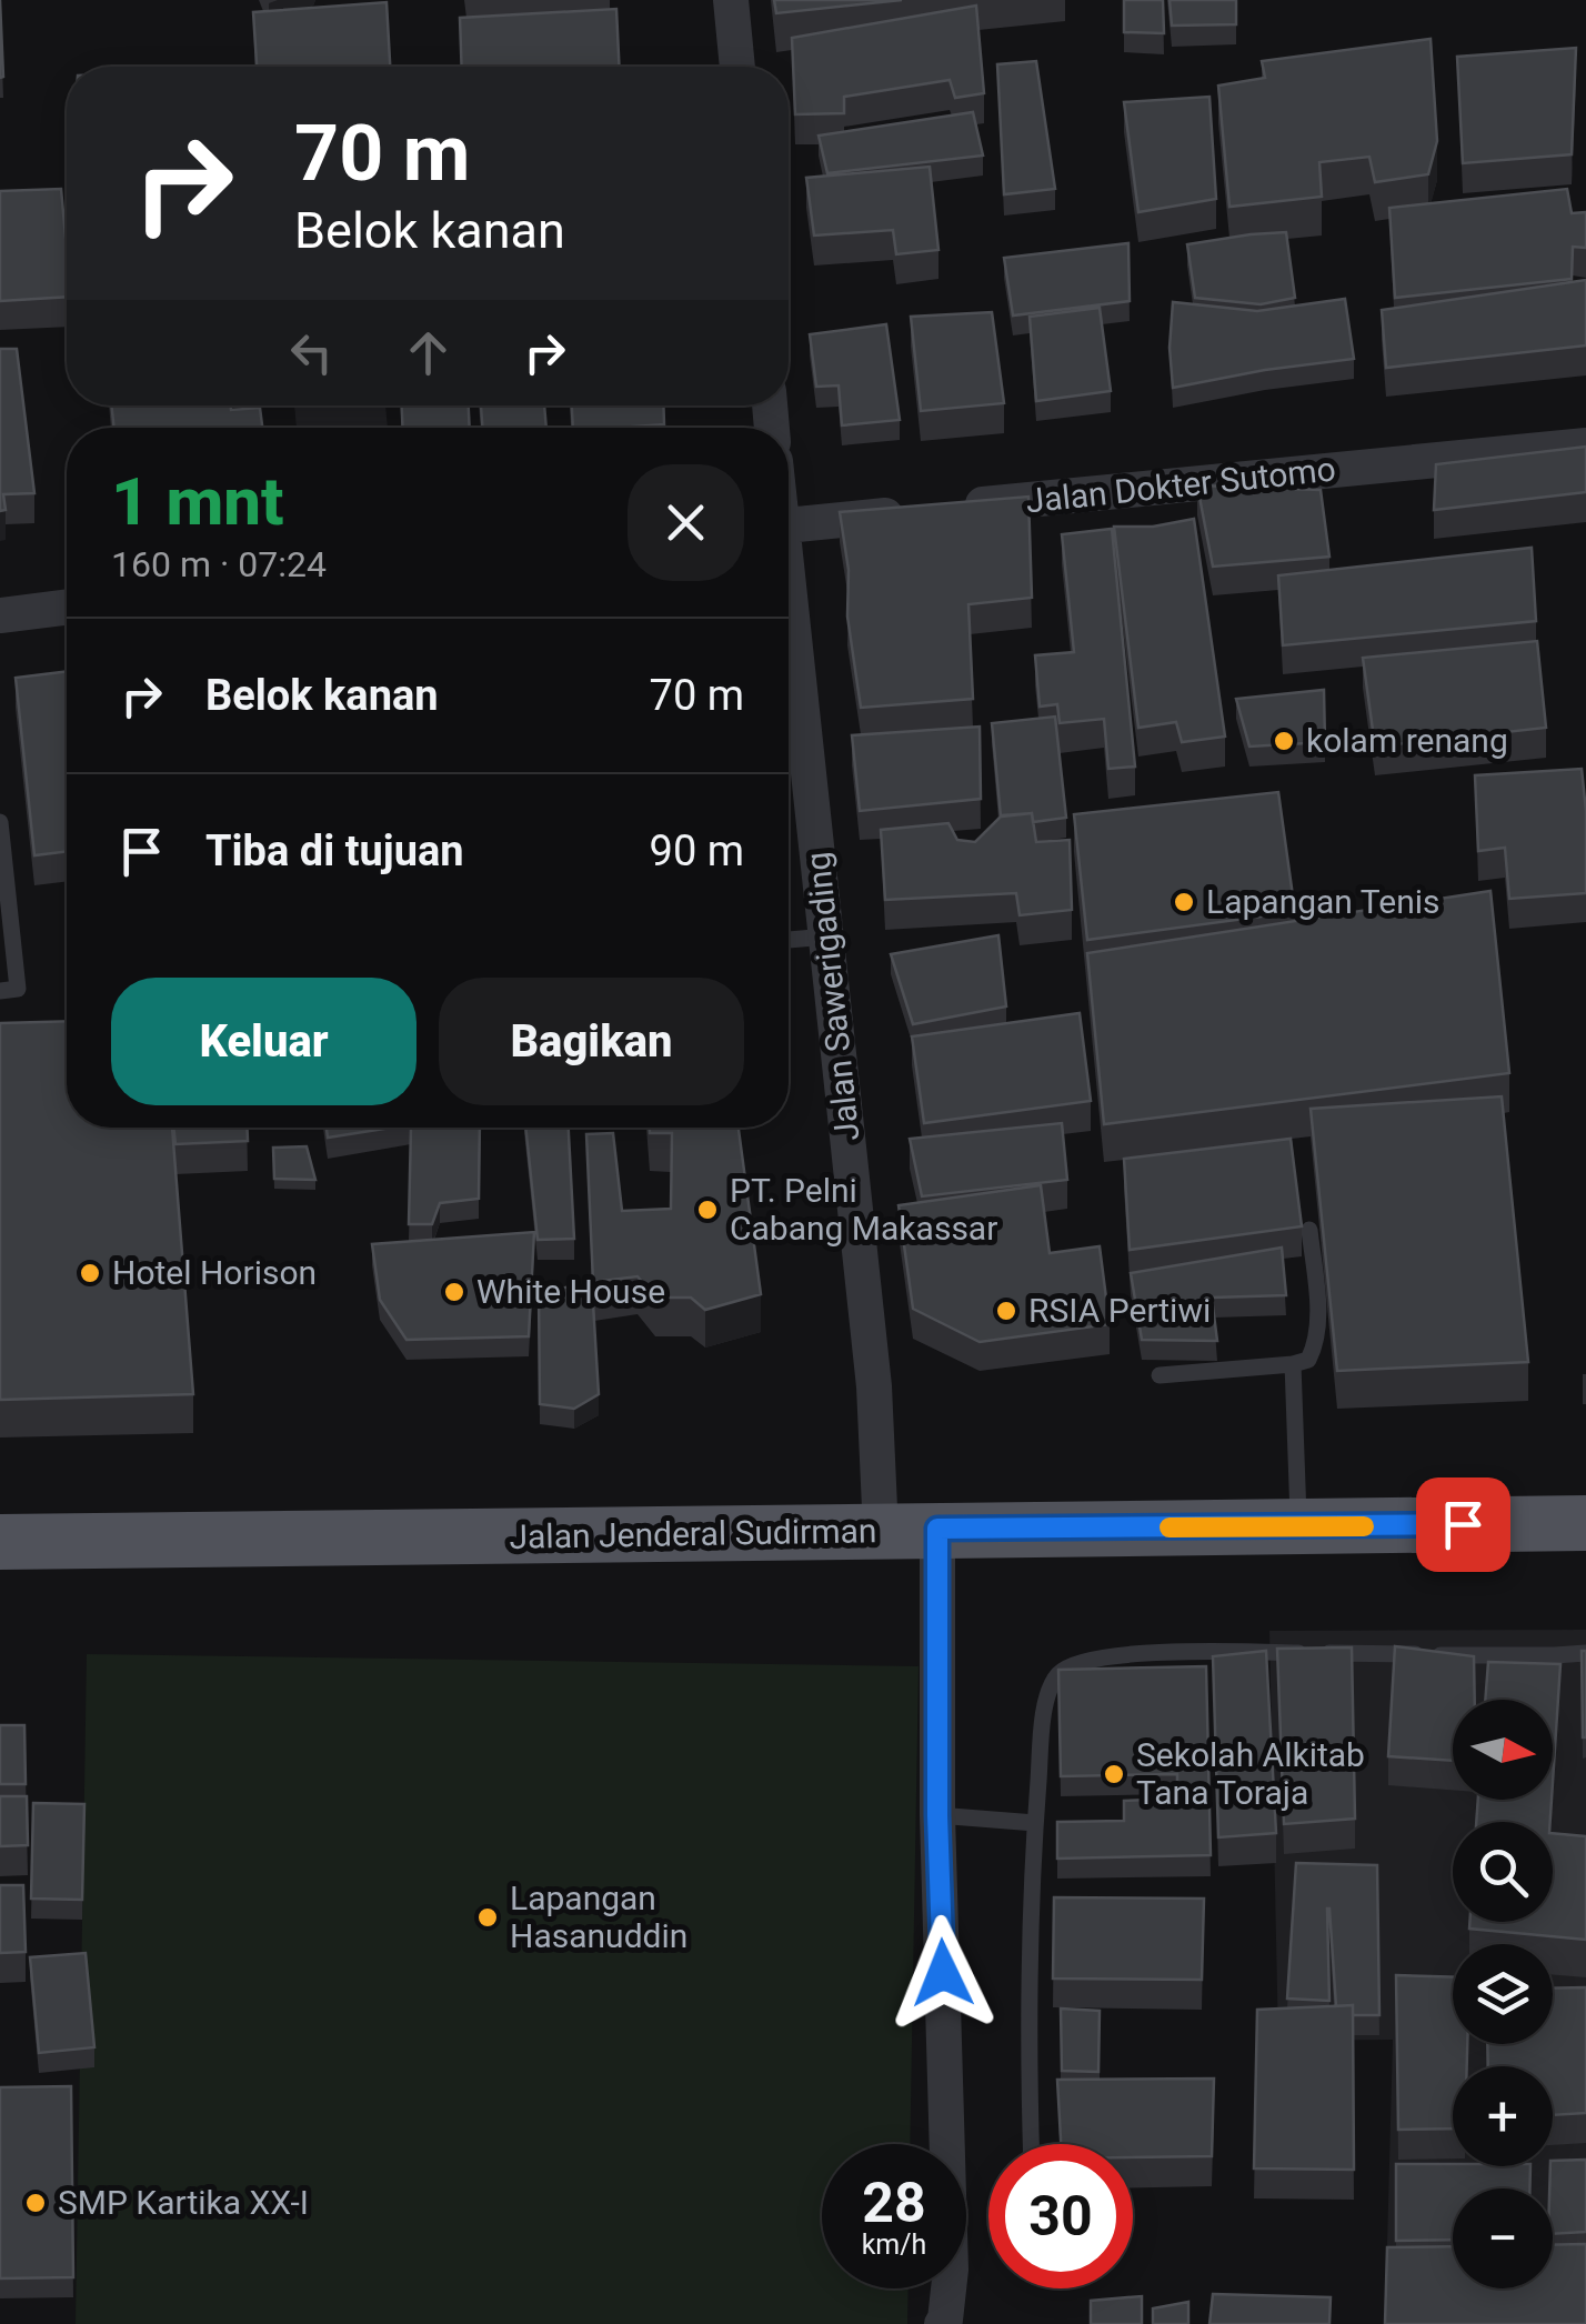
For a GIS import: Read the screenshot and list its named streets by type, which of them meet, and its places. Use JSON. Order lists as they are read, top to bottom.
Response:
{
  "streets": {
    "main road": ["Jalan Jenderal Sudirman"],
    "street": ["Jalan Dokter Sutomo", "Jalan Sawerigading"]
  },
  "crossings": [
    ["Jalan Sawerigading", "Jalan Jenderal Sudirman"]
  ],
  "places": [
    "kolam renang",
    "Lapangan Tenis",
    "PT. Pelni Cabang Makassar",
    "Hotel Horison",
    "White House",
    "RSIA Pertiwi",
    "Sekolah Alkitab Tana Toraja",
    "Lapangan Hasanuddin",
    "SMP Kartika XX-I"
  ],
  "north": "right",
  "page": {
    "turn": ["70 m", "Belok kanan"],
    "heading": ["1 mnt", "160 m · 07:24"],
    "list": [
      {
        "name": "Belok kanan",
        "value": "70 m"
      },
      {
        "name": "Tiba di tujuan",
        "value": "90 m"
      }
    ],
    "buttons": ["Keluar", "Bagikan"],
    "map_buttons": ["+", "−"],
    "speed": "28 km/h",
    "limit": "30"
  }
}
